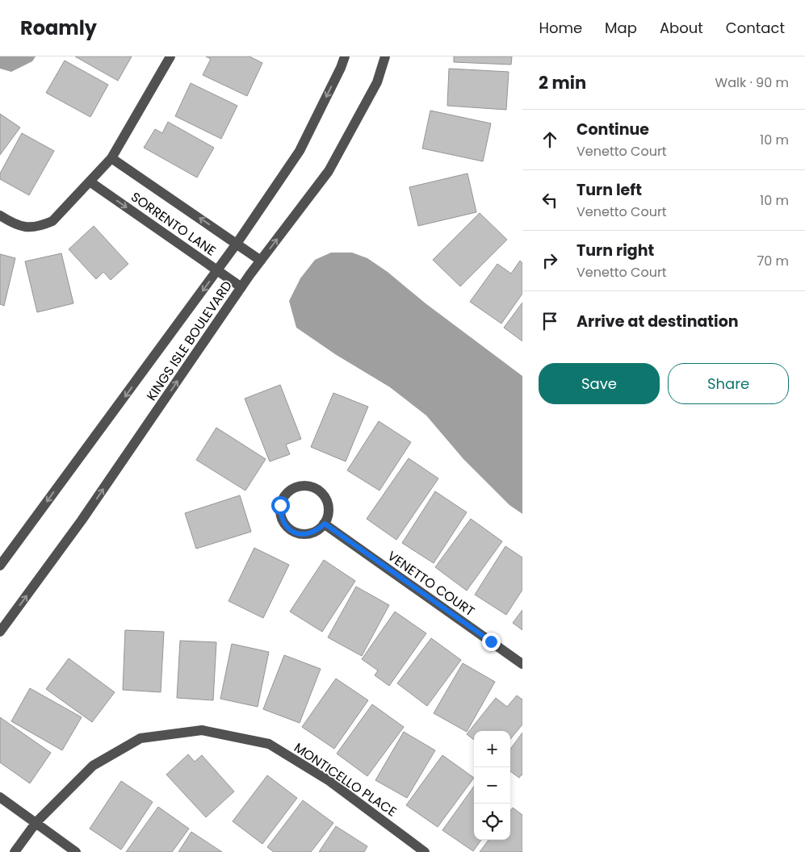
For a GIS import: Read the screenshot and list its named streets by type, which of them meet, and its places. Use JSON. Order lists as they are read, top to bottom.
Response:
{
  "streets": {
    "street": [
      "SORRENTO LANE",
      "KINGS ISLE BOULEVARD",
      "VENETTO COURT",
      "MONTICELLO PLACE"
    ]
  },
  "crossings": [
    ["SORRENTO LANE", "KINGS ISLE BOULEVARD"]
  ],
  "page": {
    "header": "Roamly",
    "nav": [
      "Home",
      "Map",
      "About",
      "Contact"
    ],
    "heading": ["2 min", "Walk · 90 m"],
    "list": [
      ["Continue", "Venetto Court", "10 m"],
      ["Turn left", "Venetto Court", "10 m"],
      ["Turn right", "Venetto Court", "70 m"],
      "Arrive at destination"
    ],
    "buttons": ["Save", "Share"],
    "map_buttons": ["+", "−"]
  }
}
